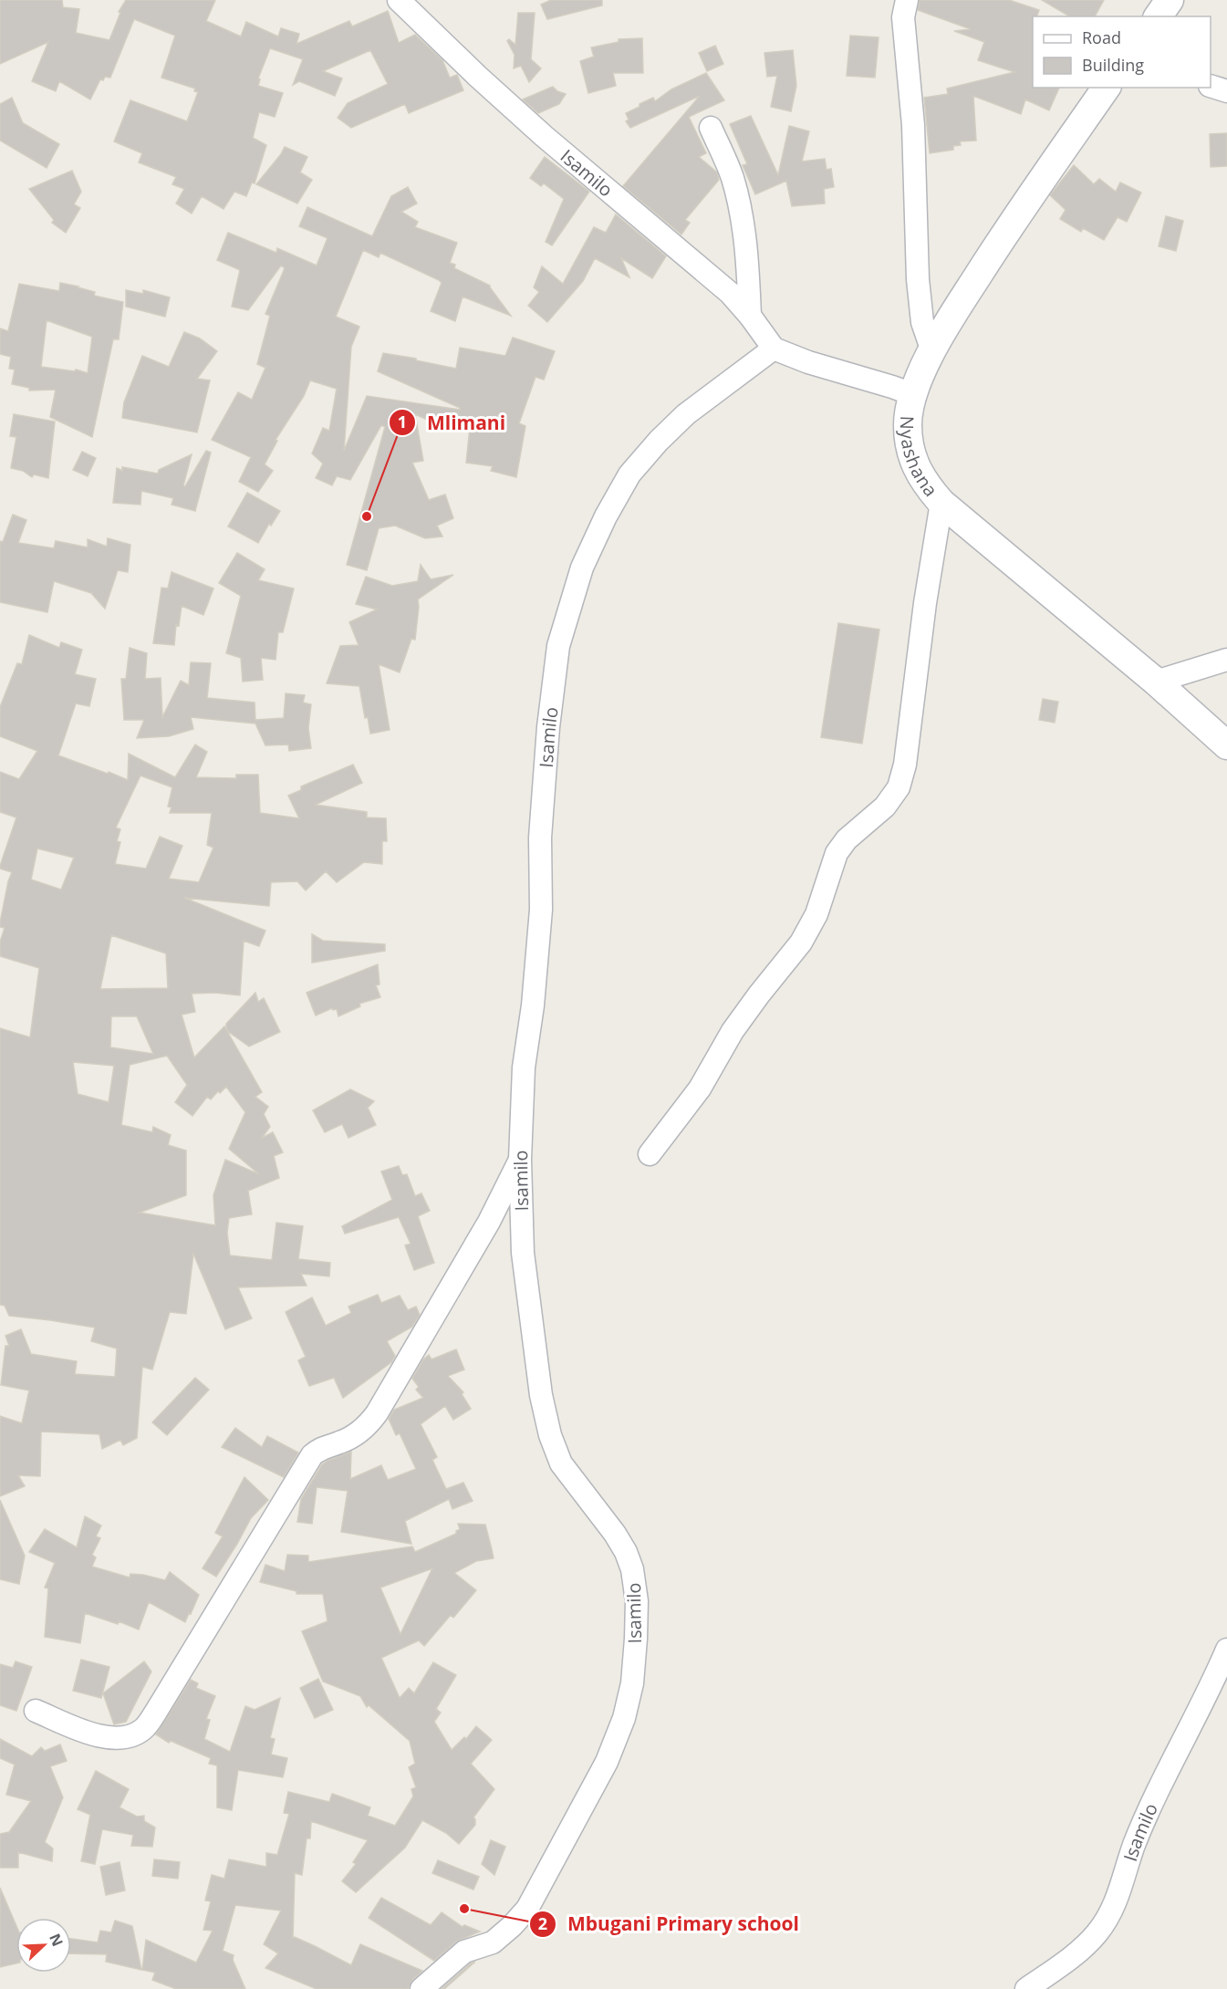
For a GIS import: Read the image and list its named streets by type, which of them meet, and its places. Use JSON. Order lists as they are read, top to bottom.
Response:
{
  "streets": {
    "street": ["Isamilo", "Nyashana"]
  },
  "places": ["Mlimani", "Mbugani Primary school"],
  "legend": ["Road", "Building"],
  "north": "top right"
}
